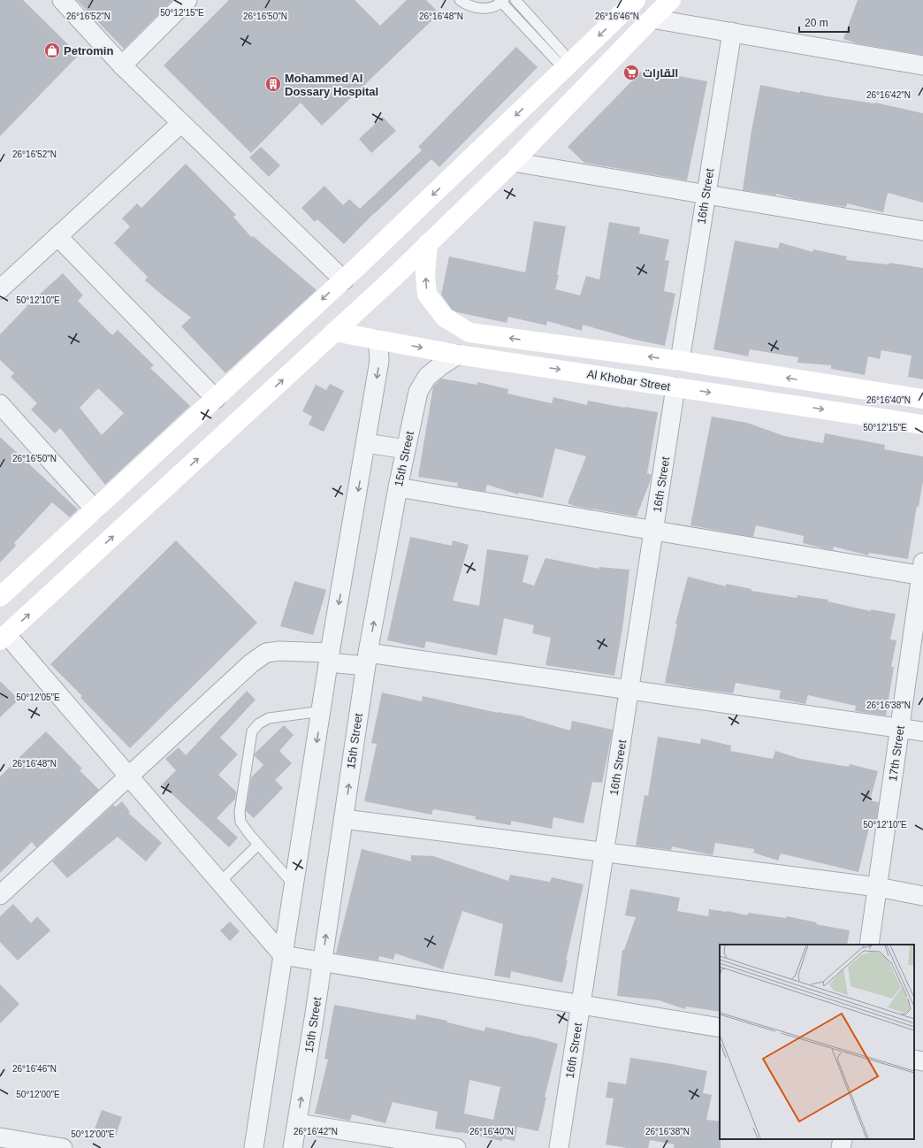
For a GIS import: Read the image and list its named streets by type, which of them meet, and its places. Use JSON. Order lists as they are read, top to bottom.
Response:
{
  "streets": {
    "street": [
      "16th Street",
      "Al Khobar Street",
      "15th Street",
      "17th Street"
    ]
  },
  "crossings": [
    ["16th Street", "Al Khobar Street"],
    ["Al Khobar Street", "15th Street"]
  ],
  "places": {
    "shop": ["Petromin"],
    "supermarket": ["القارات"],
    "building": ["Mohammed Al Dossary Hospital"]
  },
  "scale_bar": "20 m",
  "coordinates": [
    "50°12'15\"E",
    "26°16'52\"N",
    "26°16'50\"N",
    "26°16'48\"N",
    "26°16'46\"N",
    "26°16'42\"N",
    "50°12'10\"E",
    "26°16'40\"N",
    "50°12'05\"E",
    "26°16'38\"N",
    "50°12'00\"E"
  ]
}
